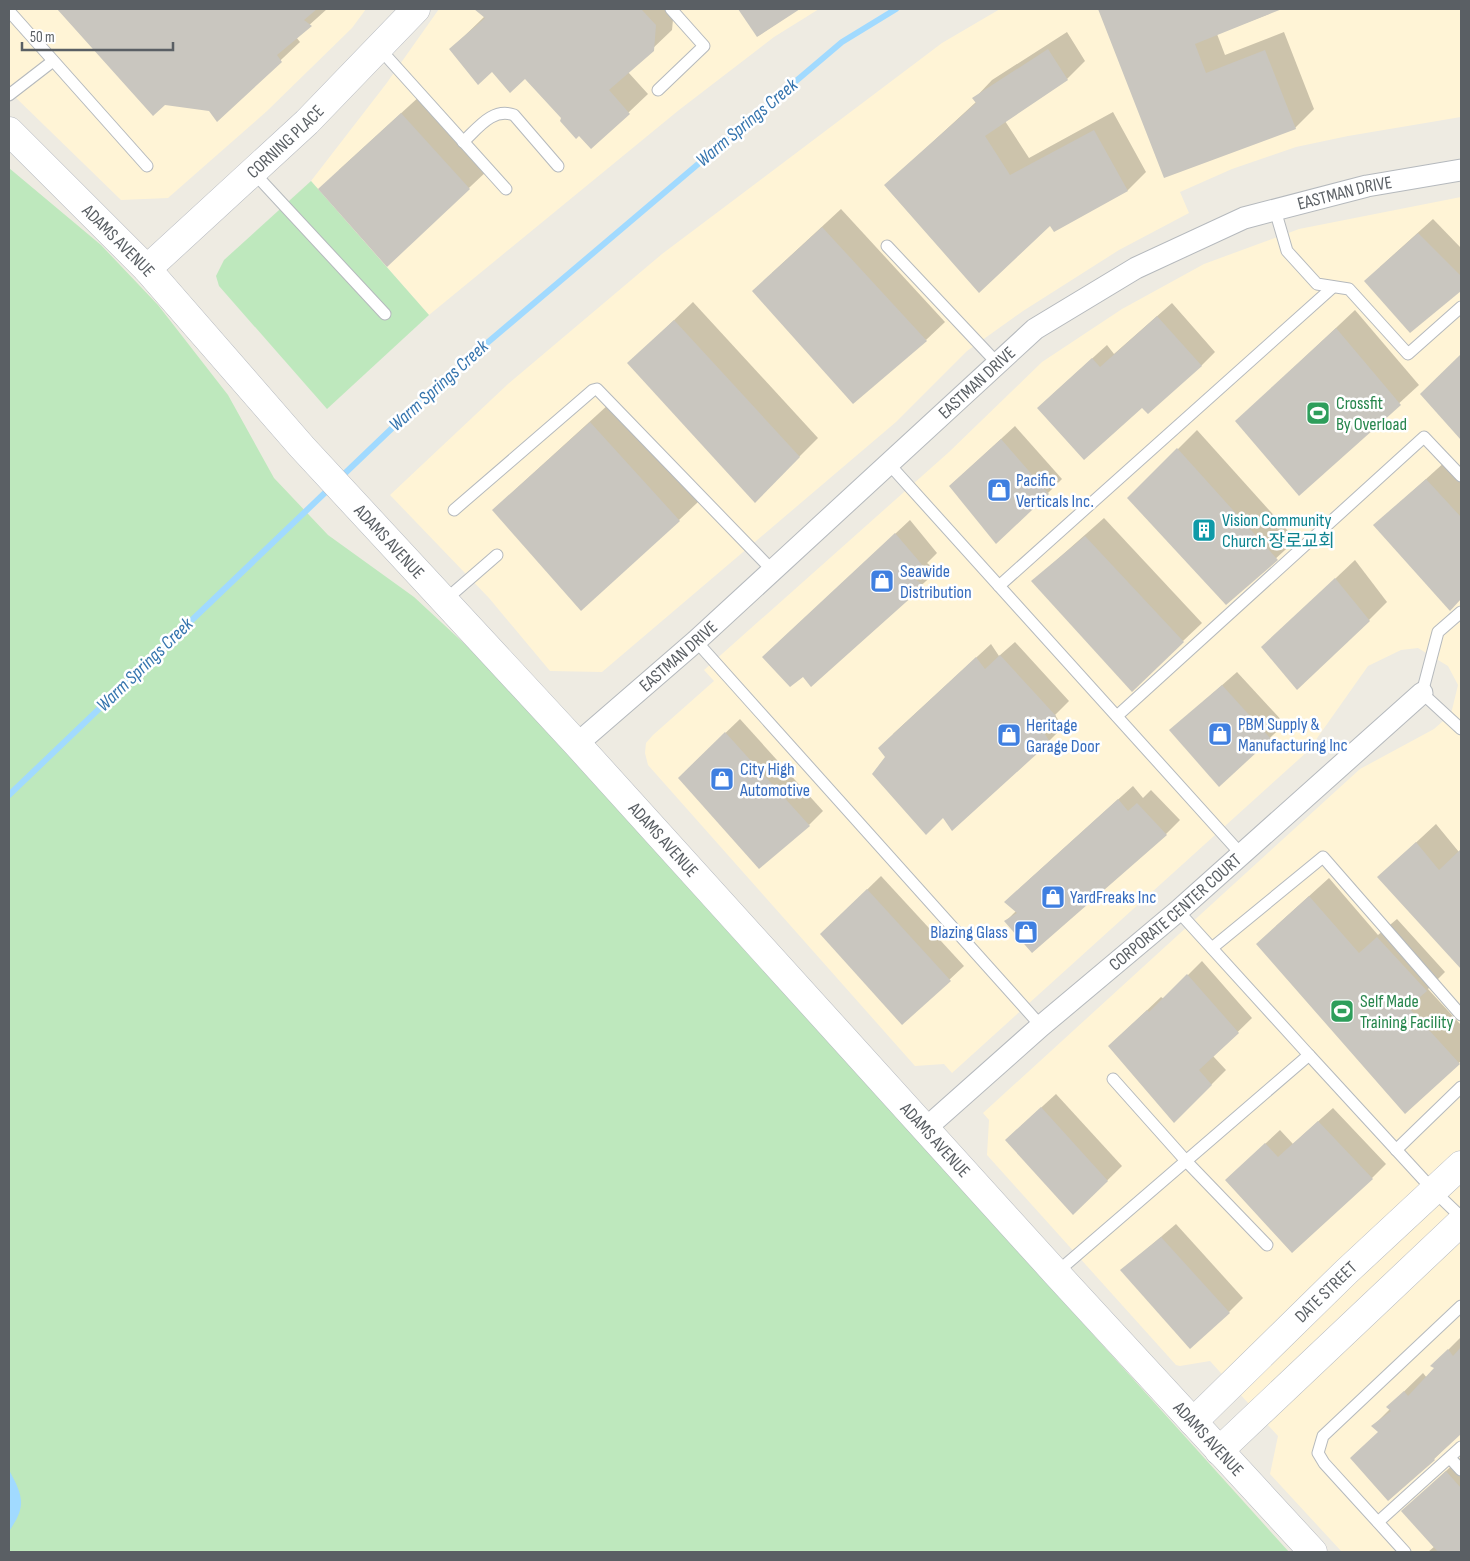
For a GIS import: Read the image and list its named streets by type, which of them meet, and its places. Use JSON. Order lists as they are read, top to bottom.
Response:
{
  "streets": {
    "street": [
      "CORNING PLACE",
      "EASTMAN DRIVE",
      "ADAMS AVENUE",
      "CORPORATE CENTER COURT",
      "DATE STREET"
    ]
  },
  "crossings": [
    ["CORNING PLACE", "ADAMS AVENUE"],
    ["EASTMAN DRIVE", "ADAMS AVENUE"],
    ["ADAMS AVENUE", "CORPORATE CENTER COURT"],
    ["ADAMS AVENUE", "DATE STREET"]
  ],
  "water": ["Warm Springs Creek"],
  "places": {
    "sports": ["Crossfit By Overload", "Self Made Training Facility"],
    "shop": [
      "Pacific Verticals Inc.",
      "Seawide Distribution",
      "PBM Supply & Manufacturing Inc",
      "Heritage Garage Door",
      "City High Automotive",
      "YardFreaks Inc",
      "Blazing Glass"
    ],
    "building": ["Vision Community Church 장로교회"]
  },
  "scale_bar": "50 m"
}
